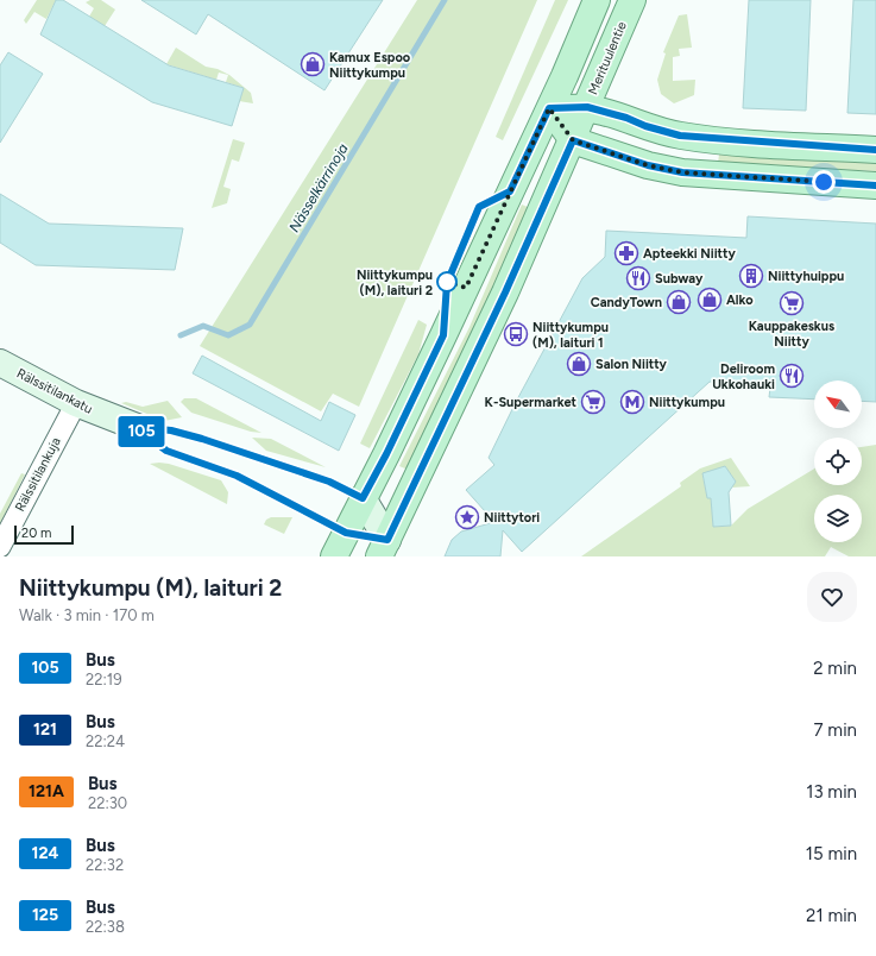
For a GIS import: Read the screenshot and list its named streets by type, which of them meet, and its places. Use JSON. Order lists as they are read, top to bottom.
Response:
{
  "streets": {
    "main road": ["Merituulentie", "Rälssitilankatu"],
    "street": ["Rälssitilankuja"]
  },
  "crossings": [
    ["Rälssitilankatu", "Rälssitilankuja"]
  ],
  "water": ["Nässelkärrinoja"],
  "places": {
    "shop": [
      "Kamux Espoo Niittykumpu",
      "Alko",
      "CandyTown",
      "Salon Niitty"
    ],
    "pharmacy": ["Apteekki Niitty"],
    "building": ["Niittyhuippu"],
    "restaurant": ["Subway", "Deliroom Ukkohauki"],
    "other": ["Niittykumpu (M), laituri 2"],
    "supermarket": ["Kauppakeskus Niitty", "K-Supermarket"],
    "bus stop": ["Niittykumpu (M), laituri 1"],
    "metro station": ["Niittykumpu"],
    "place": ["Niittytori"]
  },
  "lines": ["bus line 105"],
  "scale_bar": "20 m",
  "north": "top left",
  "page": {
    "on_map": "105",
    "scale": "20 m",
    "heading": ["Niittykumpu (M), laituri 2", "Walk · 3 min · 170 m"],
    "list": [
      {
        "mark": "105",
        "name": "Bus",
        "note": "22:19",
        "value": "2 min"
      },
      {
        "mark": "121",
        "name": "Bus",
        "note": "22:24",
        "value": "7 min"
      },
      {
        "mark": "121A",
        "name": "Bus",
        "note": "22:30",
        "value": "13 min"
      },
      {
        "mark": "124",
        "name": "Bus",
        "note": "22:32",
        "value": "15 min"
      },
      {
        "mark": "125",
        "name": "Bus",
        "note": "22:38",
        "value": "21 min"
      }
    ]
  }
}
